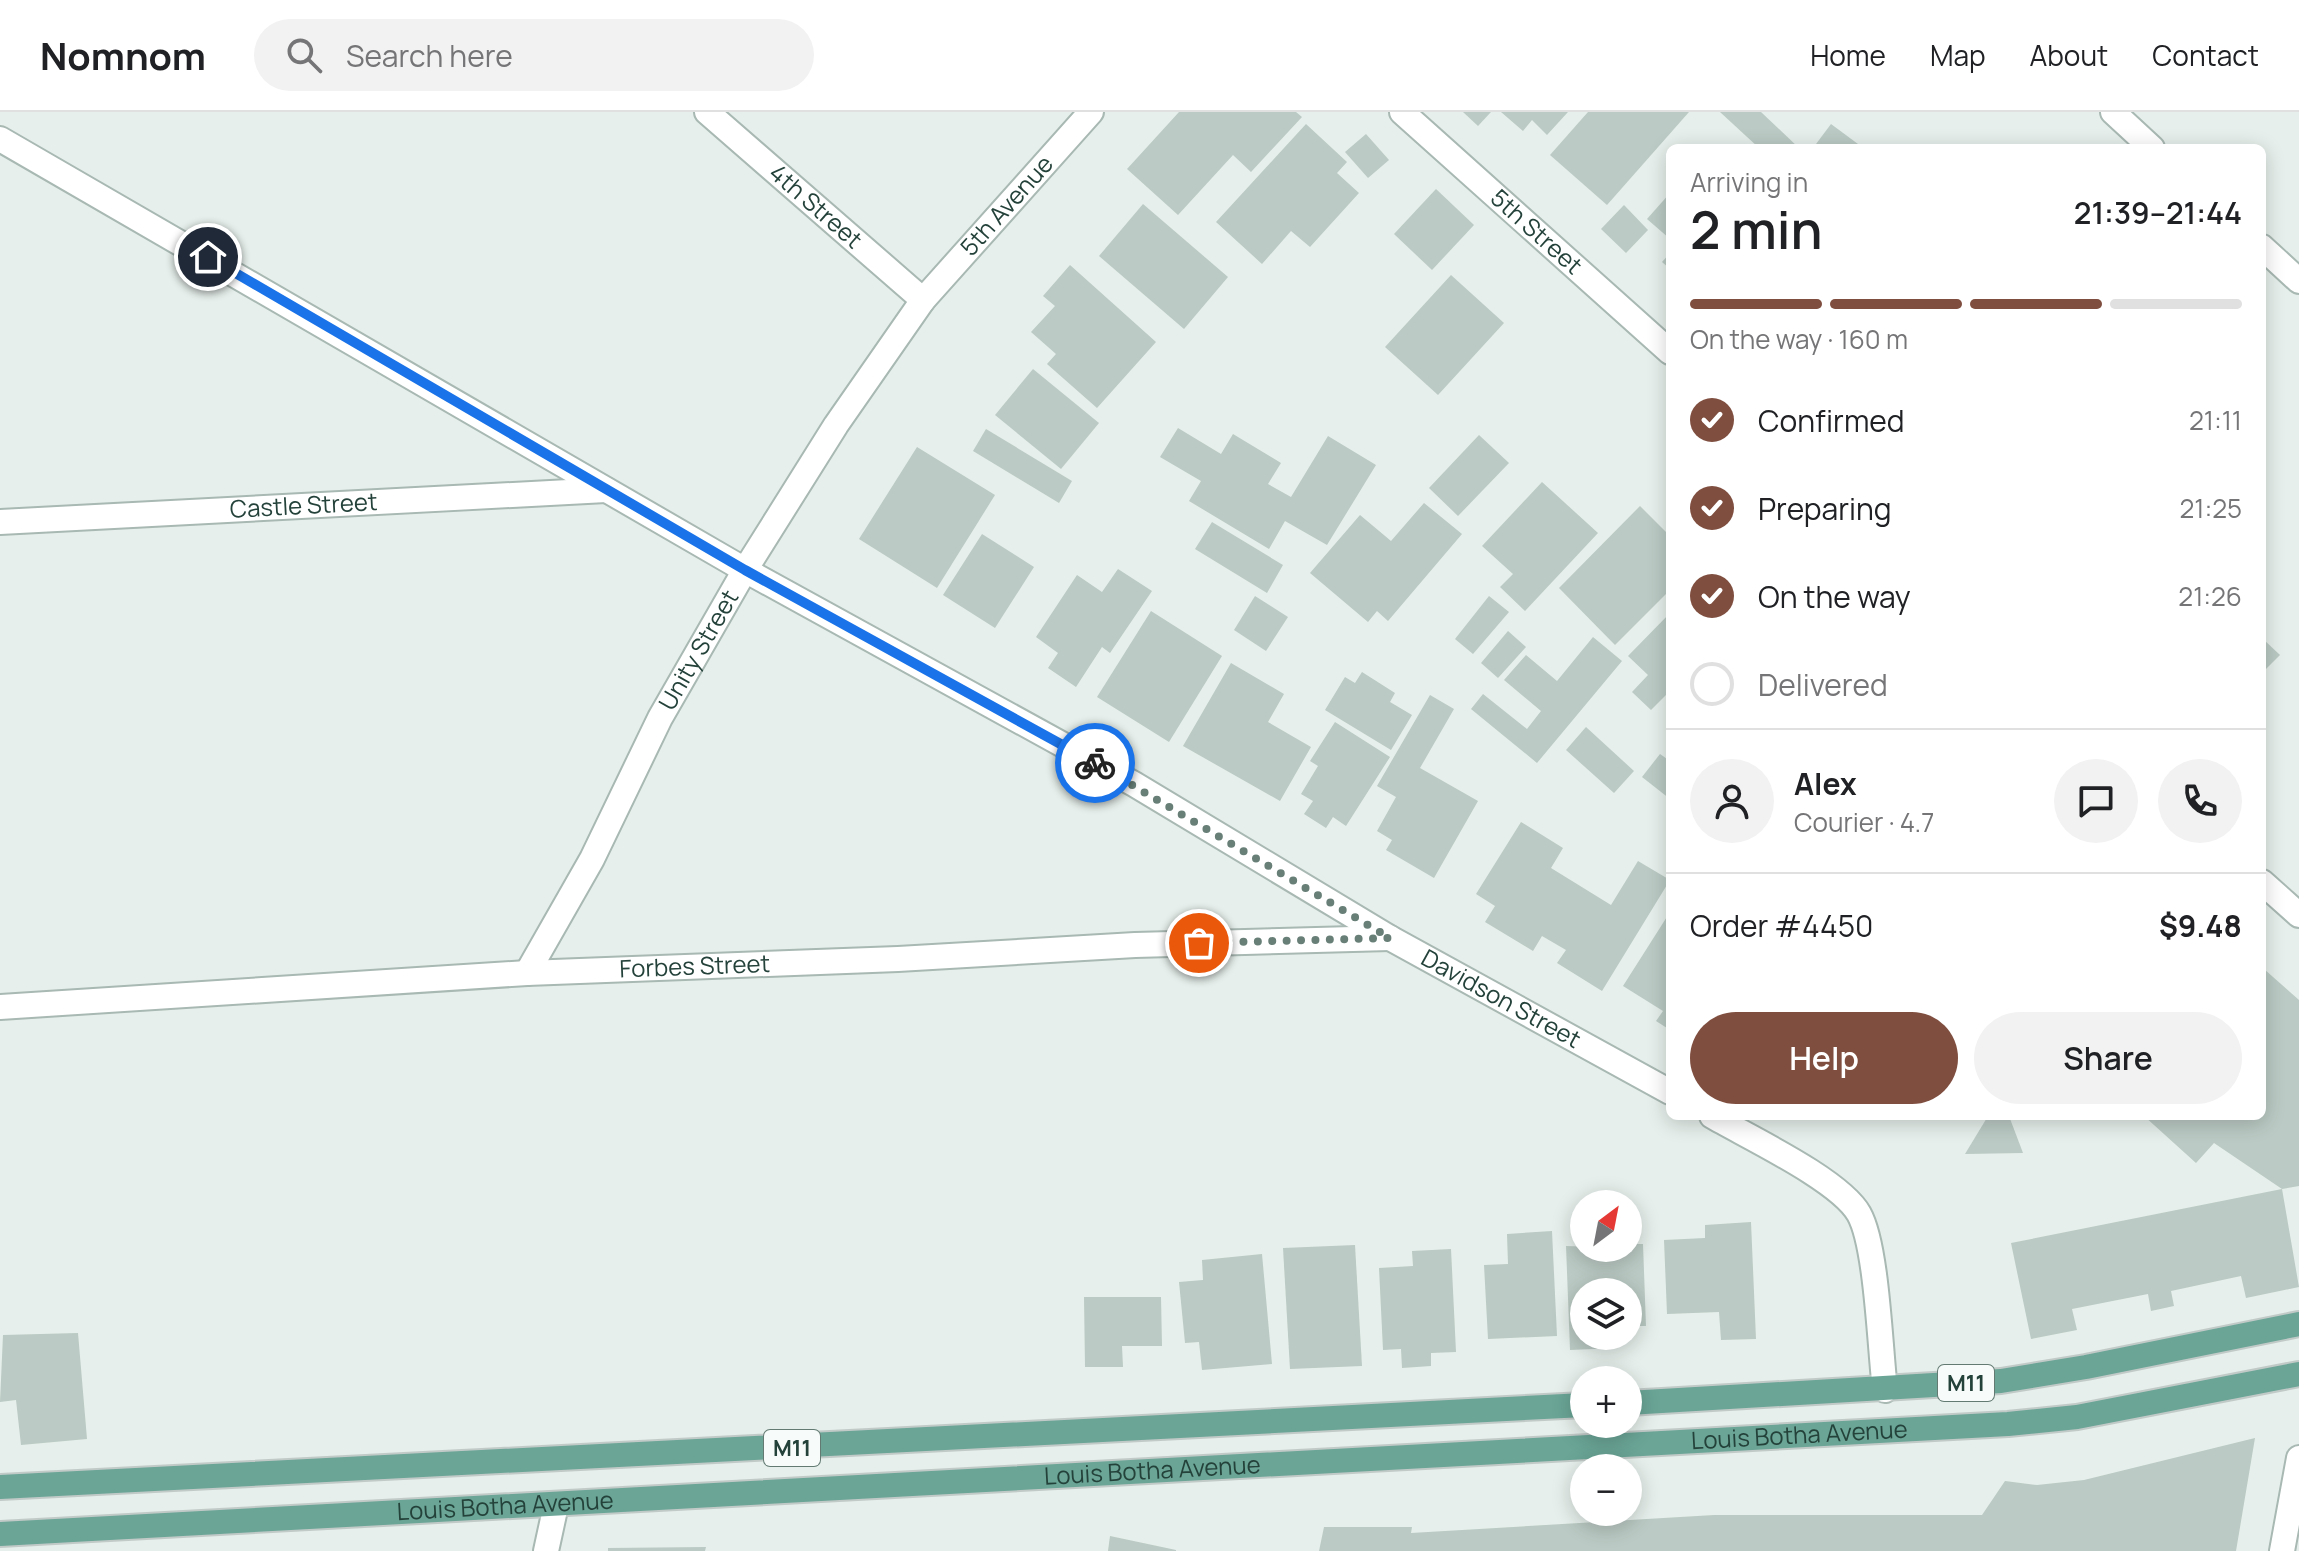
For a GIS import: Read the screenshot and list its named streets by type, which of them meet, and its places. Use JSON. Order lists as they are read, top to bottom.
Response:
{
  "streets": {
    "main road": ["M11", "Louis Botha Avenue"],
    "street": [
      "4th Street",
      "5th Avenue",
      "5th Street",
      "Castle Street",
      "Unity Street",
      "Forbes Street",
      "Davidson Street"
    ]
  },
  "crossings": [
    ["4th Street", "5th Avenue"],
    ["4th Street", "Unity Street"],
    ["5th Avenue", "Unity Street"],
    ["Castle Street", "Davidson Street"],
    ["Unity Street", "Forbes Street"],
    ["Unity Street", "Davidson Street"],
    ["Forbes Street", "Davidson Street"]
  ],
  "north": "top right",
  "page": {
    "header": "Nomnom",
    "search": "Search here",
    "nav": [
      "Home",
      "Map",
      "About",
      "Contact"
    ],
    "heading": ["2 min", "Arriving in", "21:39–21:44"],
    "panel": [
      "Alex",
      "Courier · 4.7",
      "Order #4450",
      "$9.48"
    ],
    "bar": "On the way · 160 m",
    "list": [
      ["Confirmed", "21:11"],
      ["Preparing", "21:25"],
      ["On the way", "21:26"],
      "Delivered"
    ],
    "buttons": ["Help", "Share"],
    "map_buttons": ["+", "−"]
  }
}
